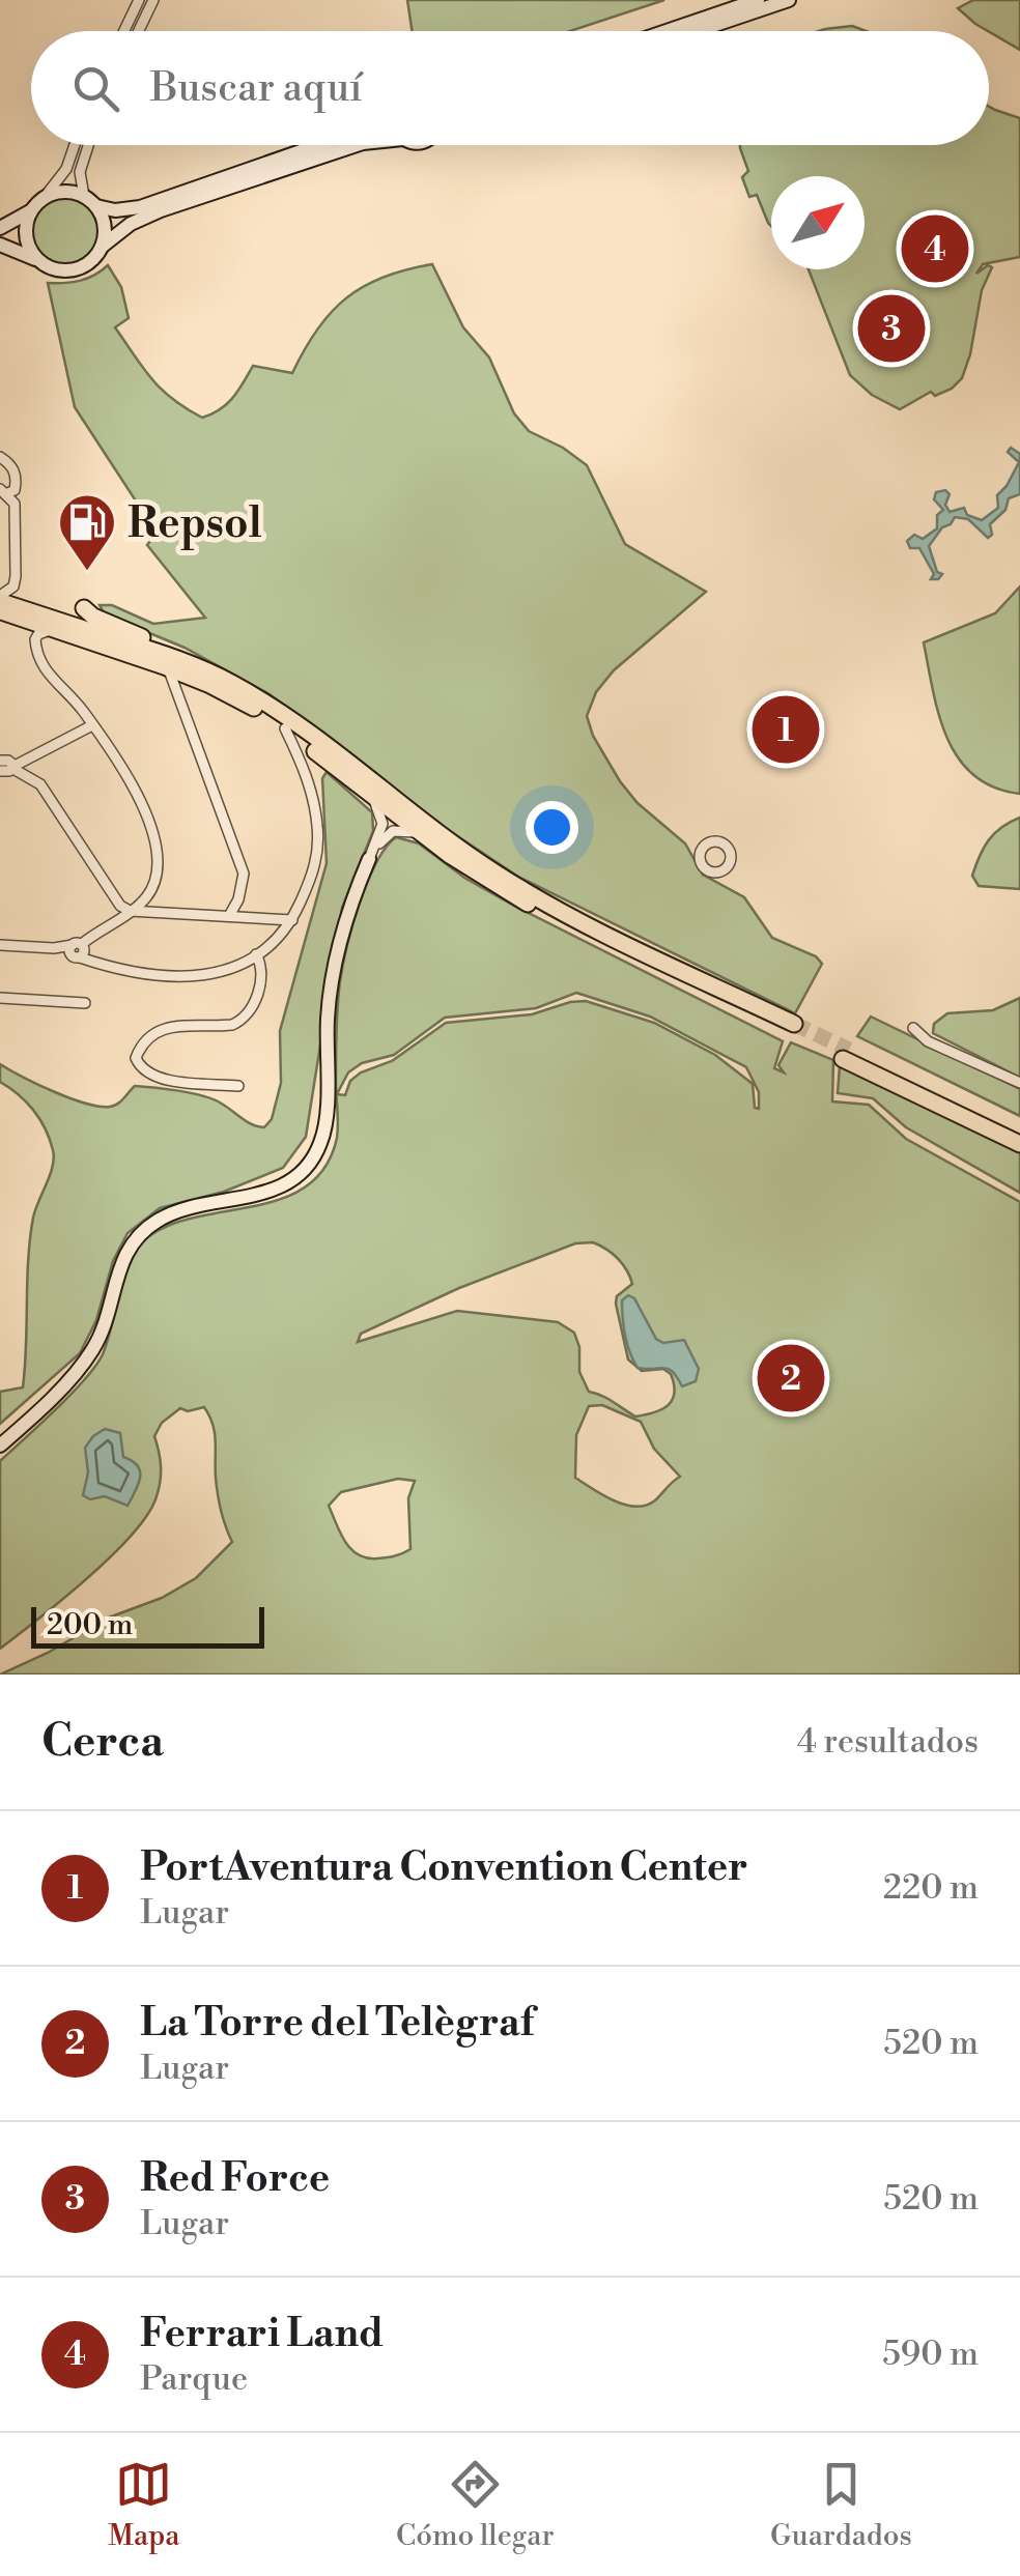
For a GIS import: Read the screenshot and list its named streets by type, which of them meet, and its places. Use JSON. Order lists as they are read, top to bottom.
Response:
{
  "places": {
    "fuel station": ["Repsol"]
  },
  "scale_bar": "200 m",
  "north": "top right",
  "page": {
    "search": "Buscar aquí",
    "pins": [
      "4",
      "3",
      "1",
      "2"
    ],
    "scale": "200 m",
    "heading": ["Cerca", "4 resultados"],
    "list": [
      {
        "mark": "1",
        "name": "PortAventura Convention Center",
        "note": "Lugar",
        "value": "220 m"
      },
      {
        "mark": "2",
        "name": "La Torre del Telègraf",
        "note": "Lugar",
        "value": "520 m"
      },
      {
        "mark": "3",
        "name": "Red Force",
        "note": "Lugar",
        "value": "520 m"
      },
      {
        "mark": "4",
        "name": "Ferrari Land",
        "note": "Parque",
        "value": "590 m"
      }
    ],
    "nav": ["Mapa", "Cómo llegar", "Guardados"]
  }
}
